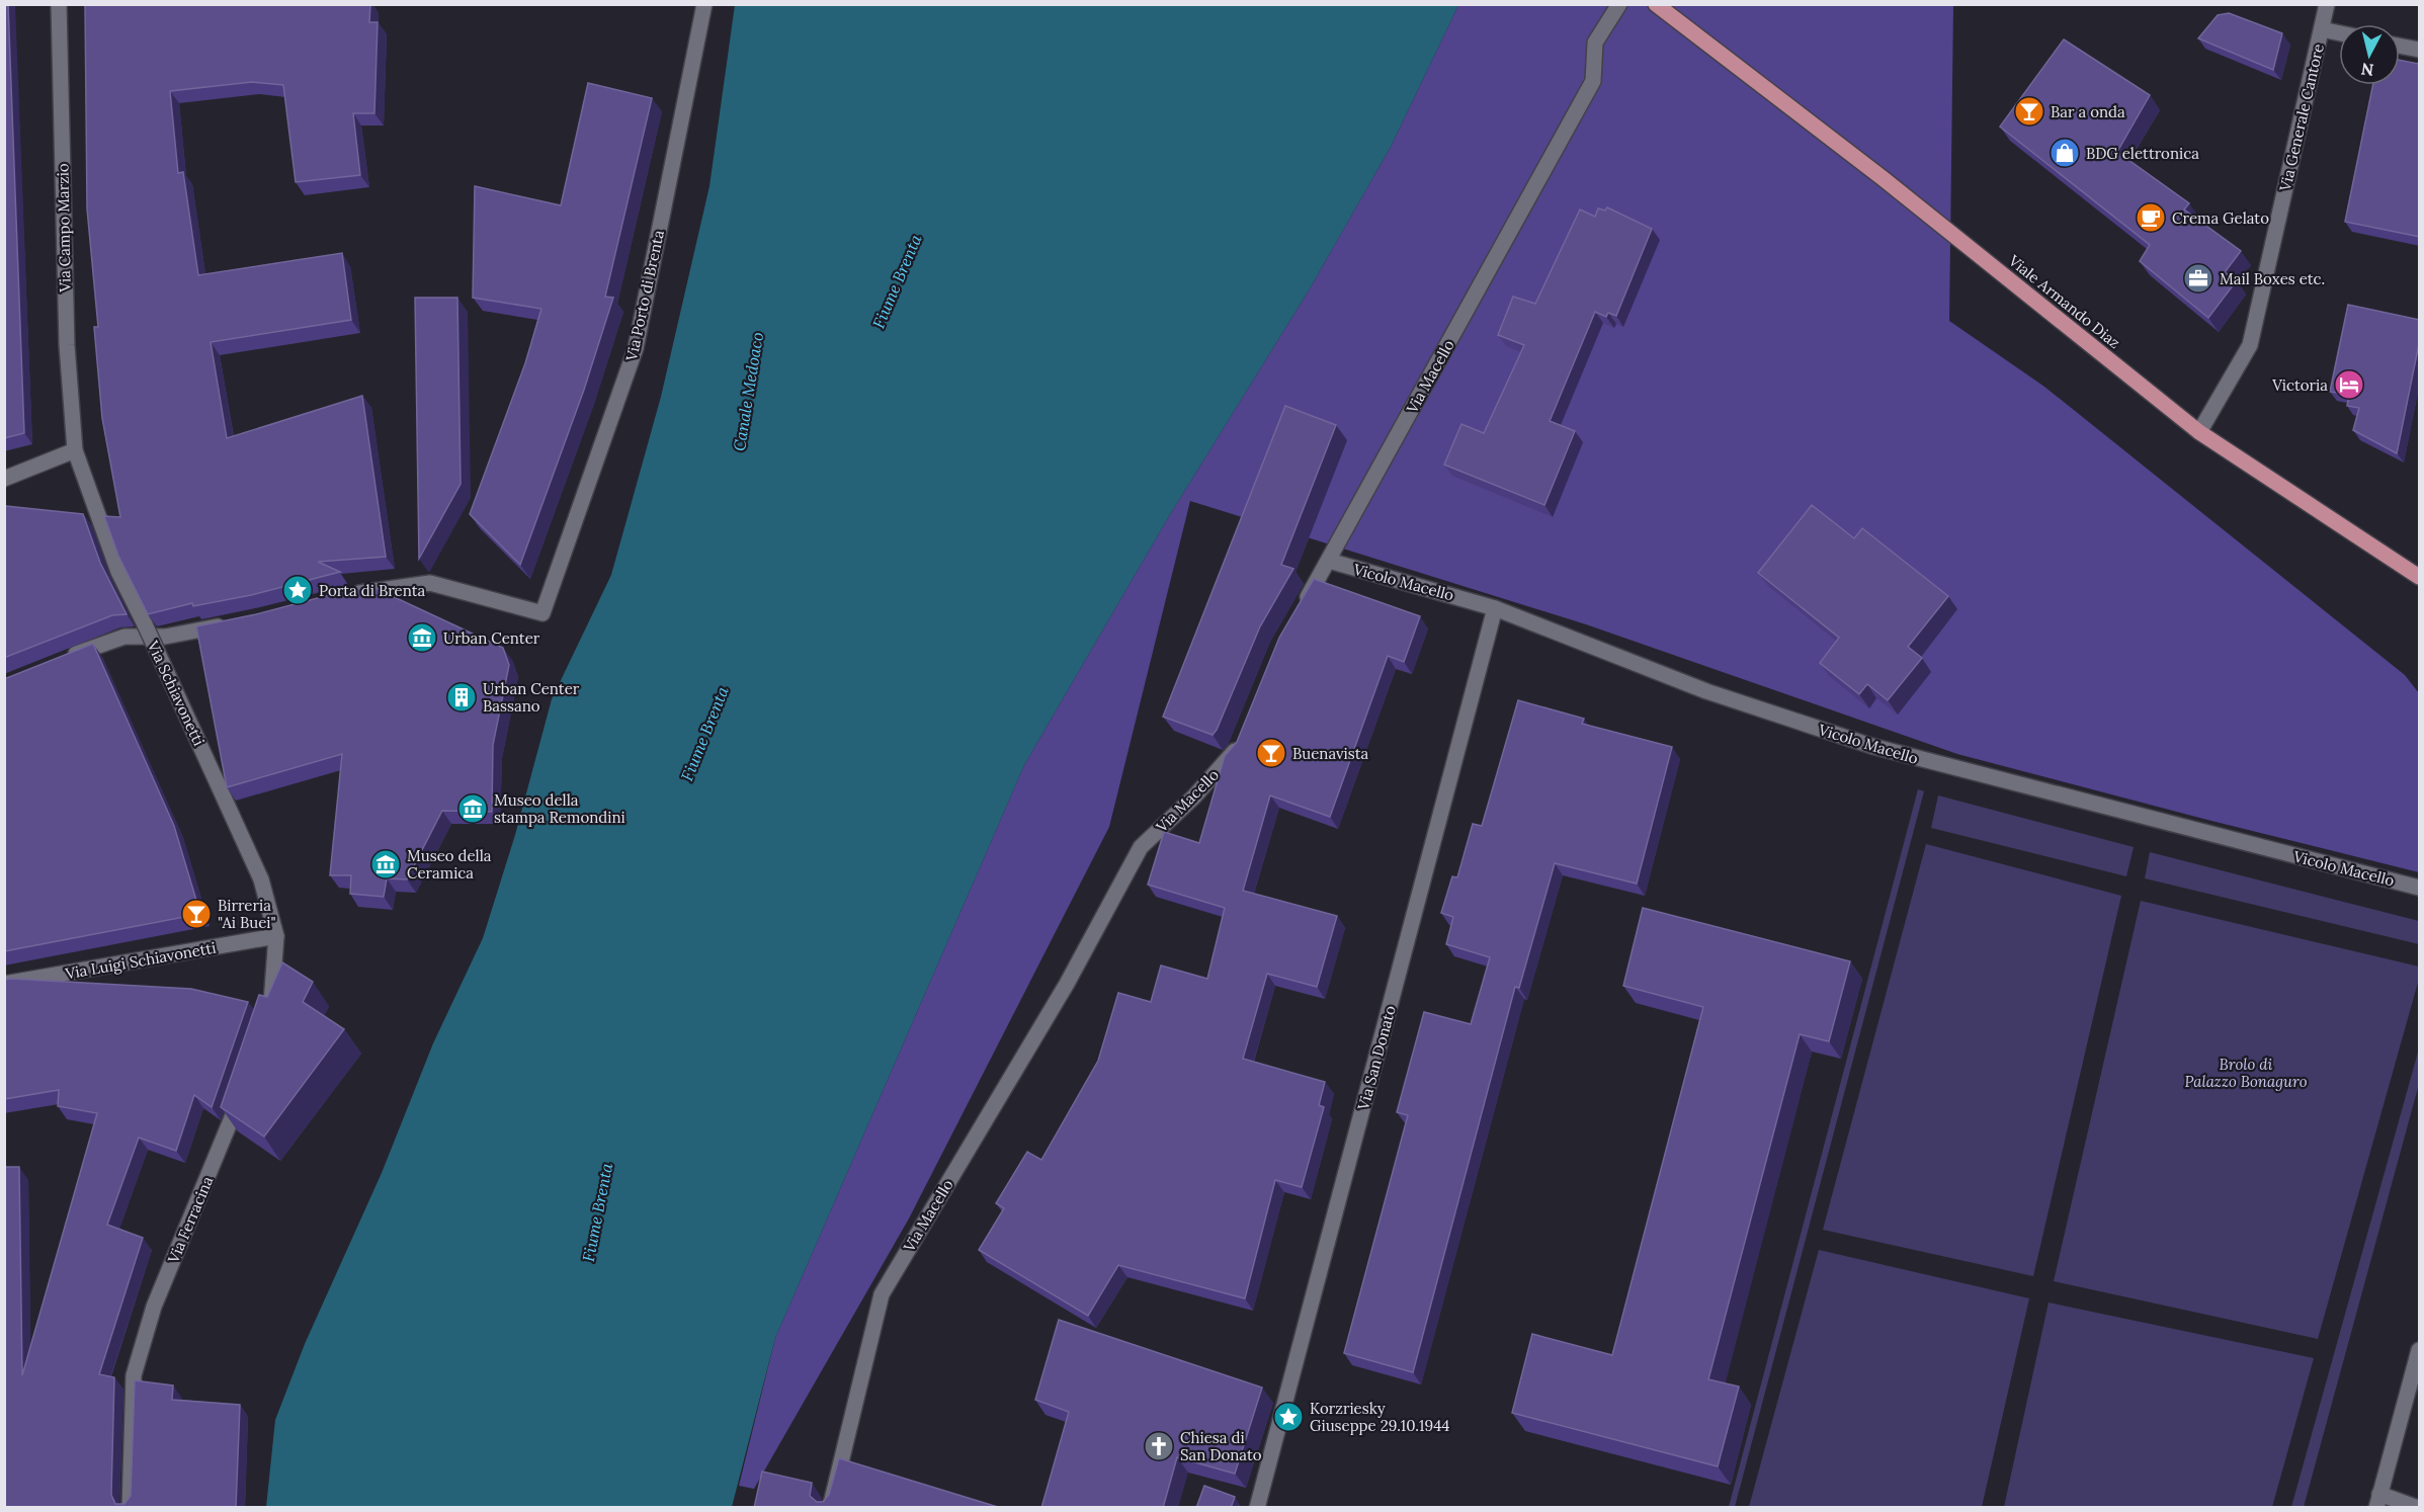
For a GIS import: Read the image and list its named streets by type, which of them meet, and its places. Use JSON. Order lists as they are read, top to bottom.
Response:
{
  "streets": {
    "main road": ["Viale Armando Diaz"],
    "street": [
      "Via Generale Cantore",
      "Via Campo Marzio",
      "Via Porto di Brenta",
      "Via Macello",
      "Vicolo Macello",
      "Via Schiavonetti",
      "Via Luigi Schiavonetti",
      "Via San Donato",
      "Via Ferracina"
    ]
  },
  "crossings": [
    ["Via Generale Cantore", "Viale Armando Diaz"],
    ["Via Campo Marzio", "Via Schiavonetti"],
    ["Via Macello", "Vicolo Macello"],
    ["Vicolo Macello", "Via San Donato"],
    ["Via Schiavonetti", "Via Luigi Schiavonetti"]
  ],
  "water": ["Fiume Brenta", "Canale Medoaco"],
  "parks": ["Brolo di Palazzo Bonaguro"],
  "places": {
    "bar": ["Bar a onda", "Buenavista", "Birreria \"Ai Buei\""],
    "shop": ["BDG elettronica"],
    "cafe": ["Crema Gelato"],
    "office": ["Mail Boxes etc."],
    "hotel": ["Victoria"],
    "place": ["Porta di Brenta", "Korzriesky Giuseppe 29.10.1944"],
    "museum": ["Urban Center", "Museo della stampa Remondini", "Museo della Ceramica"],
    "building": ["Urban Center Bassano"],
    "church": ["Chiesa di San Donato"]
  },
  "north": "bottom"
}
